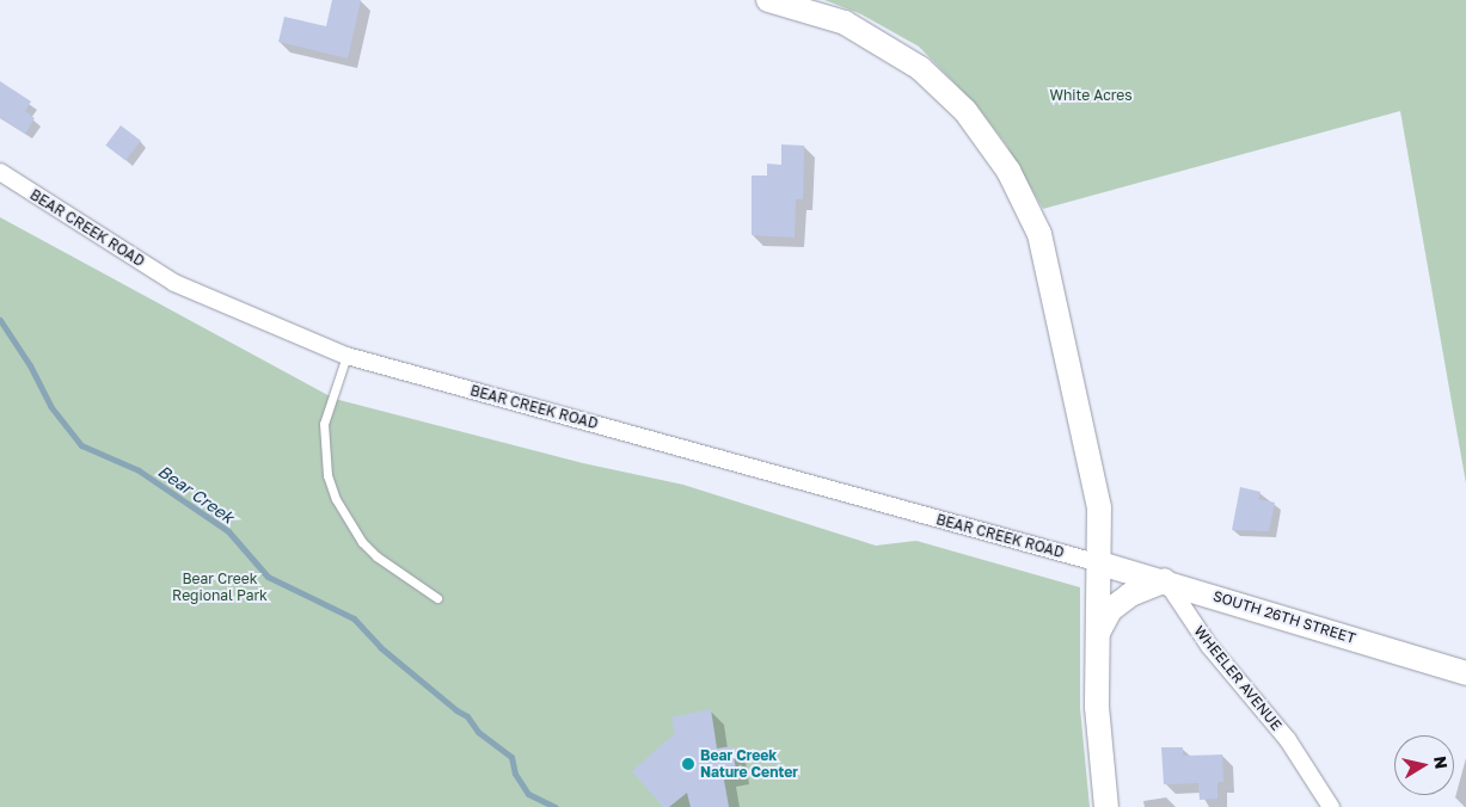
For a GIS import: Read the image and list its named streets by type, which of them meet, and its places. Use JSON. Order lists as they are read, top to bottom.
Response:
{
  "streets": {
    "street": ["BEAR CREEK ROAD", "SOUTH 26TH STREET", "WHEELER AVENUE"]
  },
  "crossings": [
    ["BEAR CREEK ROAD", "SOUTH 26TH STREET"],
    ["SOUTH 26TH STREET", "WHEELER AVENUE"]
  ],
  "water": ["Bear Creek"],
  "parks": ["White Acres", "Bear Creek Regional Park"],
  "places": ["Bear Creek Nature Center"],
  "north": "right"
}
